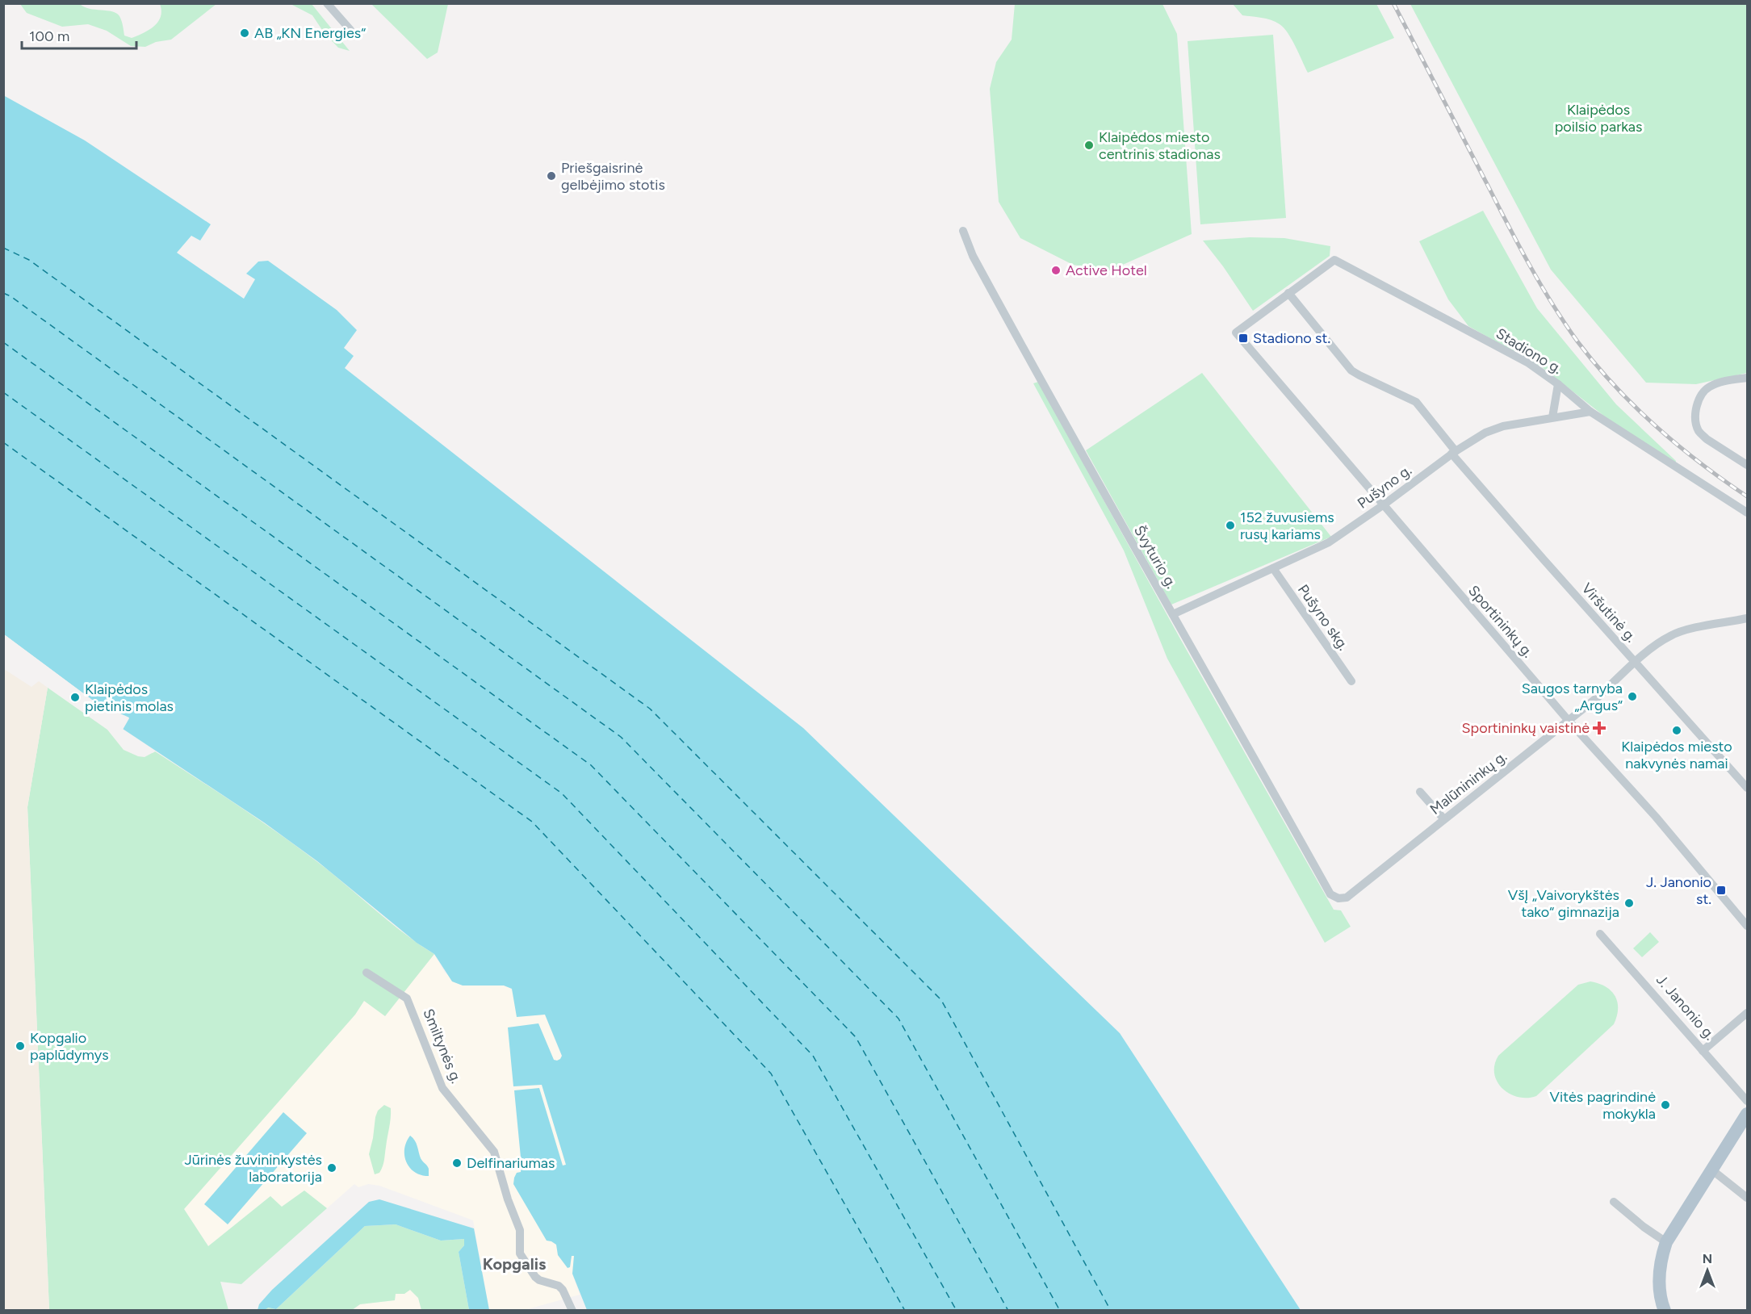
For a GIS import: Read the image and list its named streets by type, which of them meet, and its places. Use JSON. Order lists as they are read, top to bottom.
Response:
{
  "streets": {
    "street": [
      "Stadiono g.",
      "Pušyno g.",
      "Švyturio g.",
      "Viršutinė g.",
      "Pušyno skg.",
      "Sportininkų g.",
      "Malūnininkų g.",
      "J. Janonio g.",
      "Smiltynės g."
    ]
  },
  "crossings": [
    ["Stadiono g.", "Pušyno g."],
    ["Stadiono g.", "Sportininkų g."],
    ["Pušyno g.", "Švyturio g."],
    ["Pušyno g.", "Viršutinė g."],
    ["Pušyno g.", "Pušyno skg."],
    ["Pušyno g.", "Sportininkų g."],
    ["Švyturio g.", "Malūnininkų g."],
    ["Viršutinė g.", "Malūnininkų g."],
    ["Sportininkų g.", "Malūnininkų g."]
  ],
  "districts": ["Kopgalis"],
  "parks": ["Klaipėdos poilsio parkas"],
  "places": {
    "other": [
      "AB „KN Energies“",
      "Klaipėdos miesto centrinis stadionas",
      "Priešgaisrinė gelbėjimo stotis",
      "Active Hotel",
      "152 žuvusiems rusų kariams",
      "Saugos tarnyba „Argus“",
      "Klaipėdos pietinis molas",
      "Klaipėdos miesto nakvynės namai",
      "VšĮ „Vaivorykštės tako“ gimnazija",
      "Kopgalio paplūdymys",
      "Vitės pagrindinė mokykla",
      "Delfinariumas",
      "Jūrinės žuvininkystės laboratorija"
    ],
    "transit": ["Stadiono st.", "J. Janonio st."],
    "health": ["Sportininkų vaistinė"]
  },
  "scale_bar": "100 m",
  "north": "top"
}
